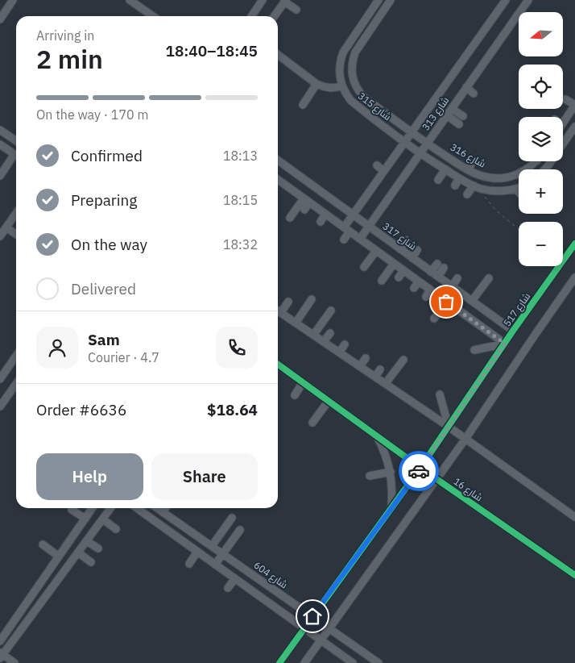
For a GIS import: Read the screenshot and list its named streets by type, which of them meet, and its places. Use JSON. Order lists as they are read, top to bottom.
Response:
{
  "streets": {
    "street": [
      "شارع 315",
      "شارع 313",
      "شارع 316",
      "شارع 317",
      "شارع 517",
      "شارع 16",
      "شارع 604"
    ]
  },
  "crossings": [
    ["شارع 315", "شارع 313"],
    ["شارع 315", "شارع 316"],
    ["شارع 313", "شارع 316"],
    ["شارع 313", "شارع 317"],
    ["شارع 317", "شارع 517"],
    ["شارع 517", "شارع 16"],
    ["شارع 517", "شارع 604"]
  ],
  "north": "left",
  "page": {
    "map_buttons": ["+", "−"],
    "heading": ["2 min", "Arriving in", "18:40–18:45"],
    "panel": [
      "Sam",
      "Courier · 4.7",
      "Order #6636",
      "$18.64"
    ],
    "bar": "On the way · 170 m",
    "list": [
      ["Confirmed", "18:13"],
      ["Preparing", "18:15"],
      ["On the way", "18:32"],
      "Delivered"
    ],
    "buttons": ["Help", "Share"]
  }
}
